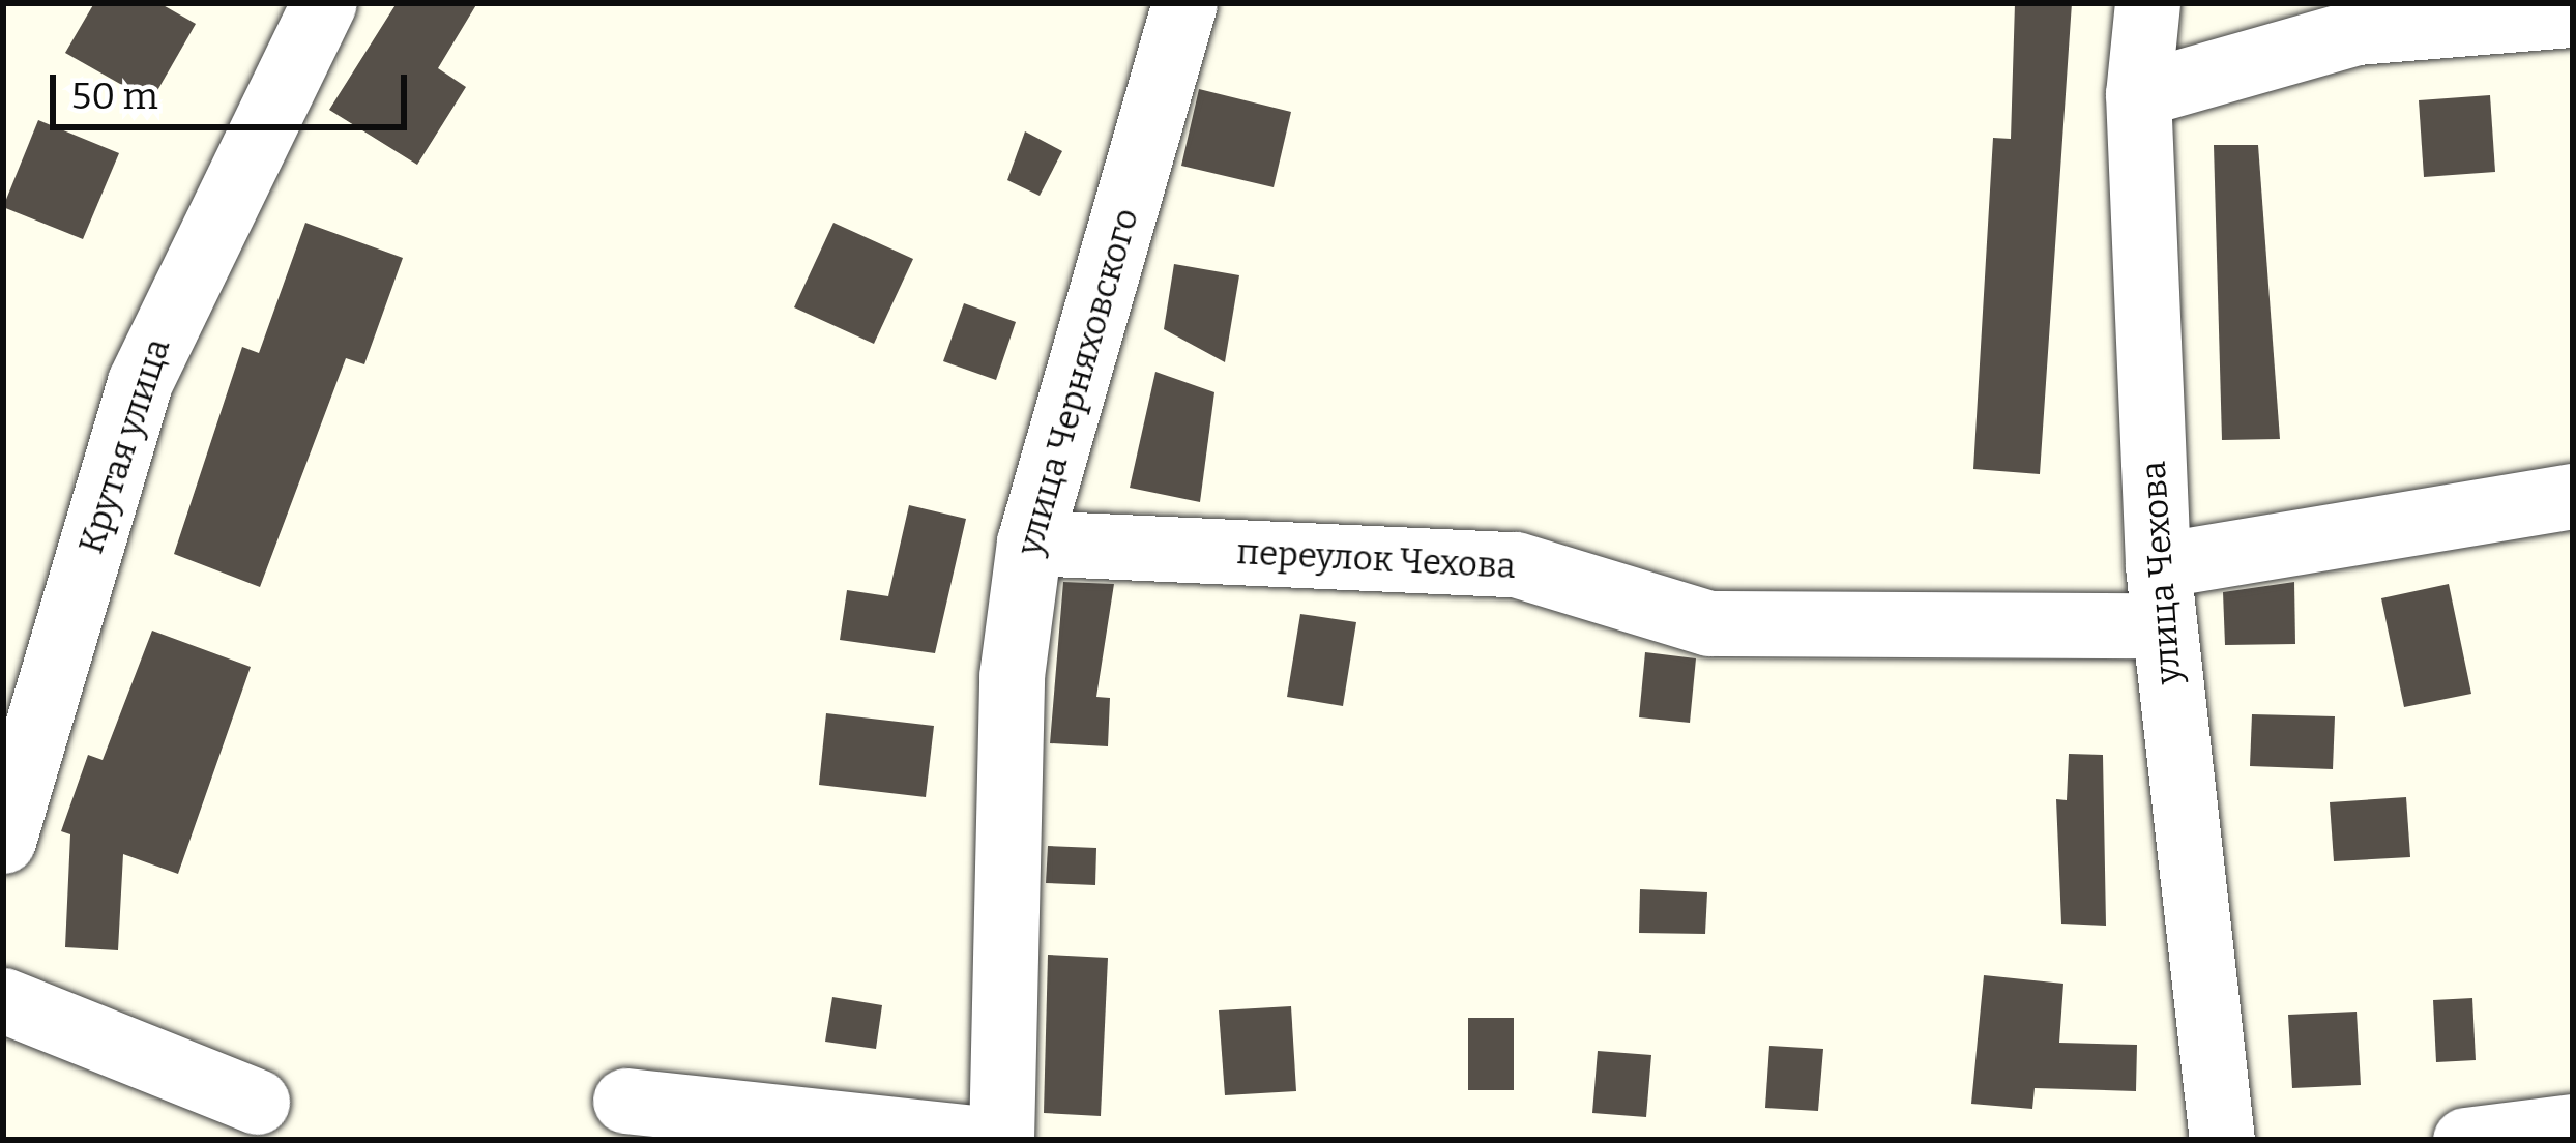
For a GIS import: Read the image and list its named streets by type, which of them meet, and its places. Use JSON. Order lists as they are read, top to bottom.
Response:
{
  "streets": {
    "street": [
      "улица Черняховского",
      "Крутая улица",
      "переулок Чехова",
      "улица Чехова"
    ]
  },
  "crossings": [
    ["улица Черняховского", "переулок Чехова"],
    ["переулок Чехова", "улица Чехова"]
  ],
  "scale_bar": "50 m"
}
